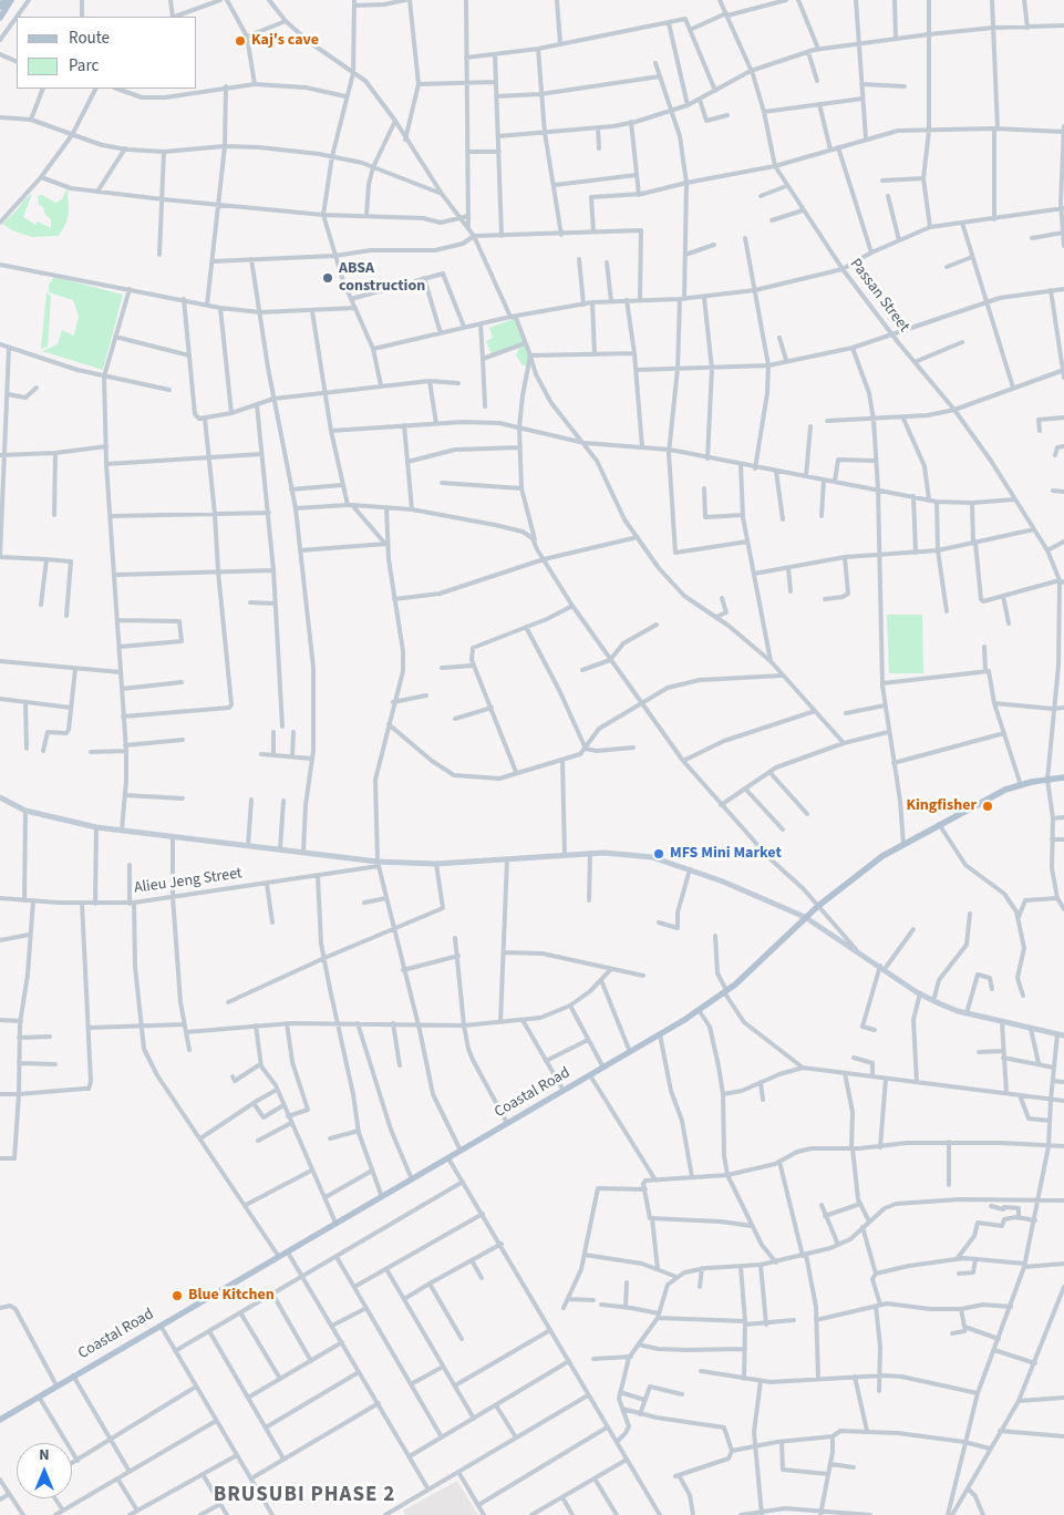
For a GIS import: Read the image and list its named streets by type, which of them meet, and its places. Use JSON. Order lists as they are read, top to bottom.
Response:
{
  "streets": {
    "main road": ["Coastal Road"],
    "street": ["Passan Street", "Alieu Jeng Street"]
  },
  "districts": ["BRUSUBI PHASE 2"],
  "places": [
    "Kaj's cave",
    "ABSA construction",
    "Kingfisher",
    "MFS Mini Market",
    "Blue Kitchen"
  ],
  "legend": ["Route", "Parc"],
  "north": "top"
}
